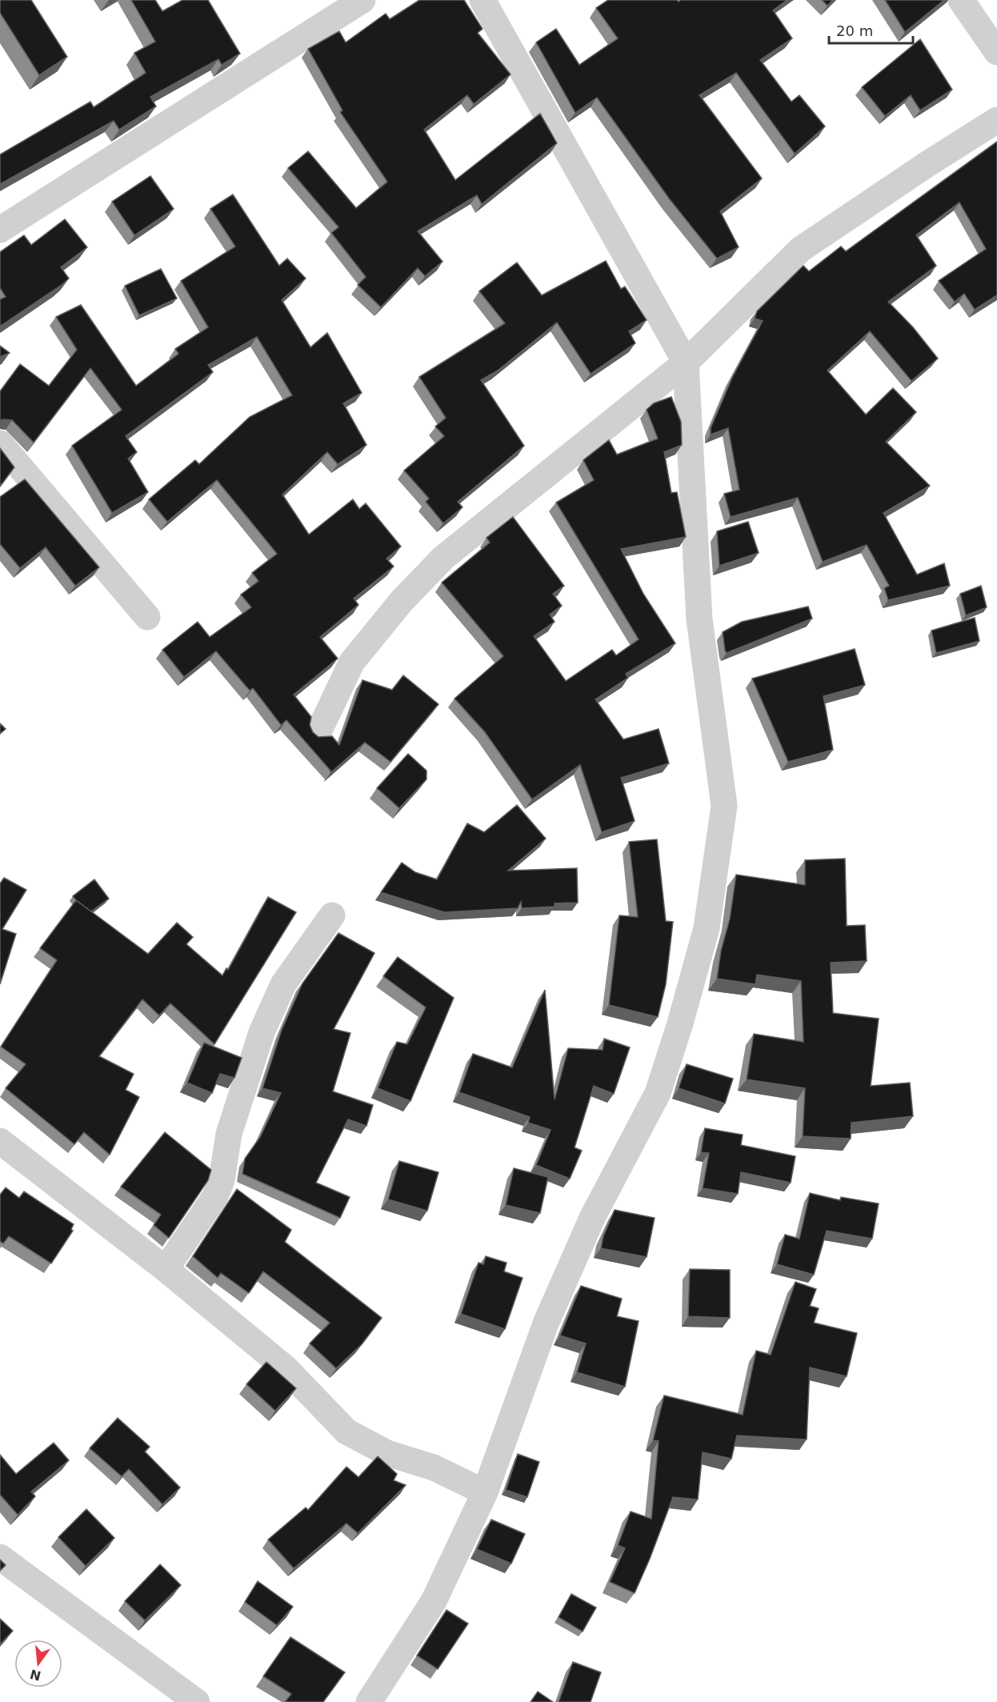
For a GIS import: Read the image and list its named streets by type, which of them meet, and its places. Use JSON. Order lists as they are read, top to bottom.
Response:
{
  "scale_bar": "20 m",
  "north": "bottom"
}
